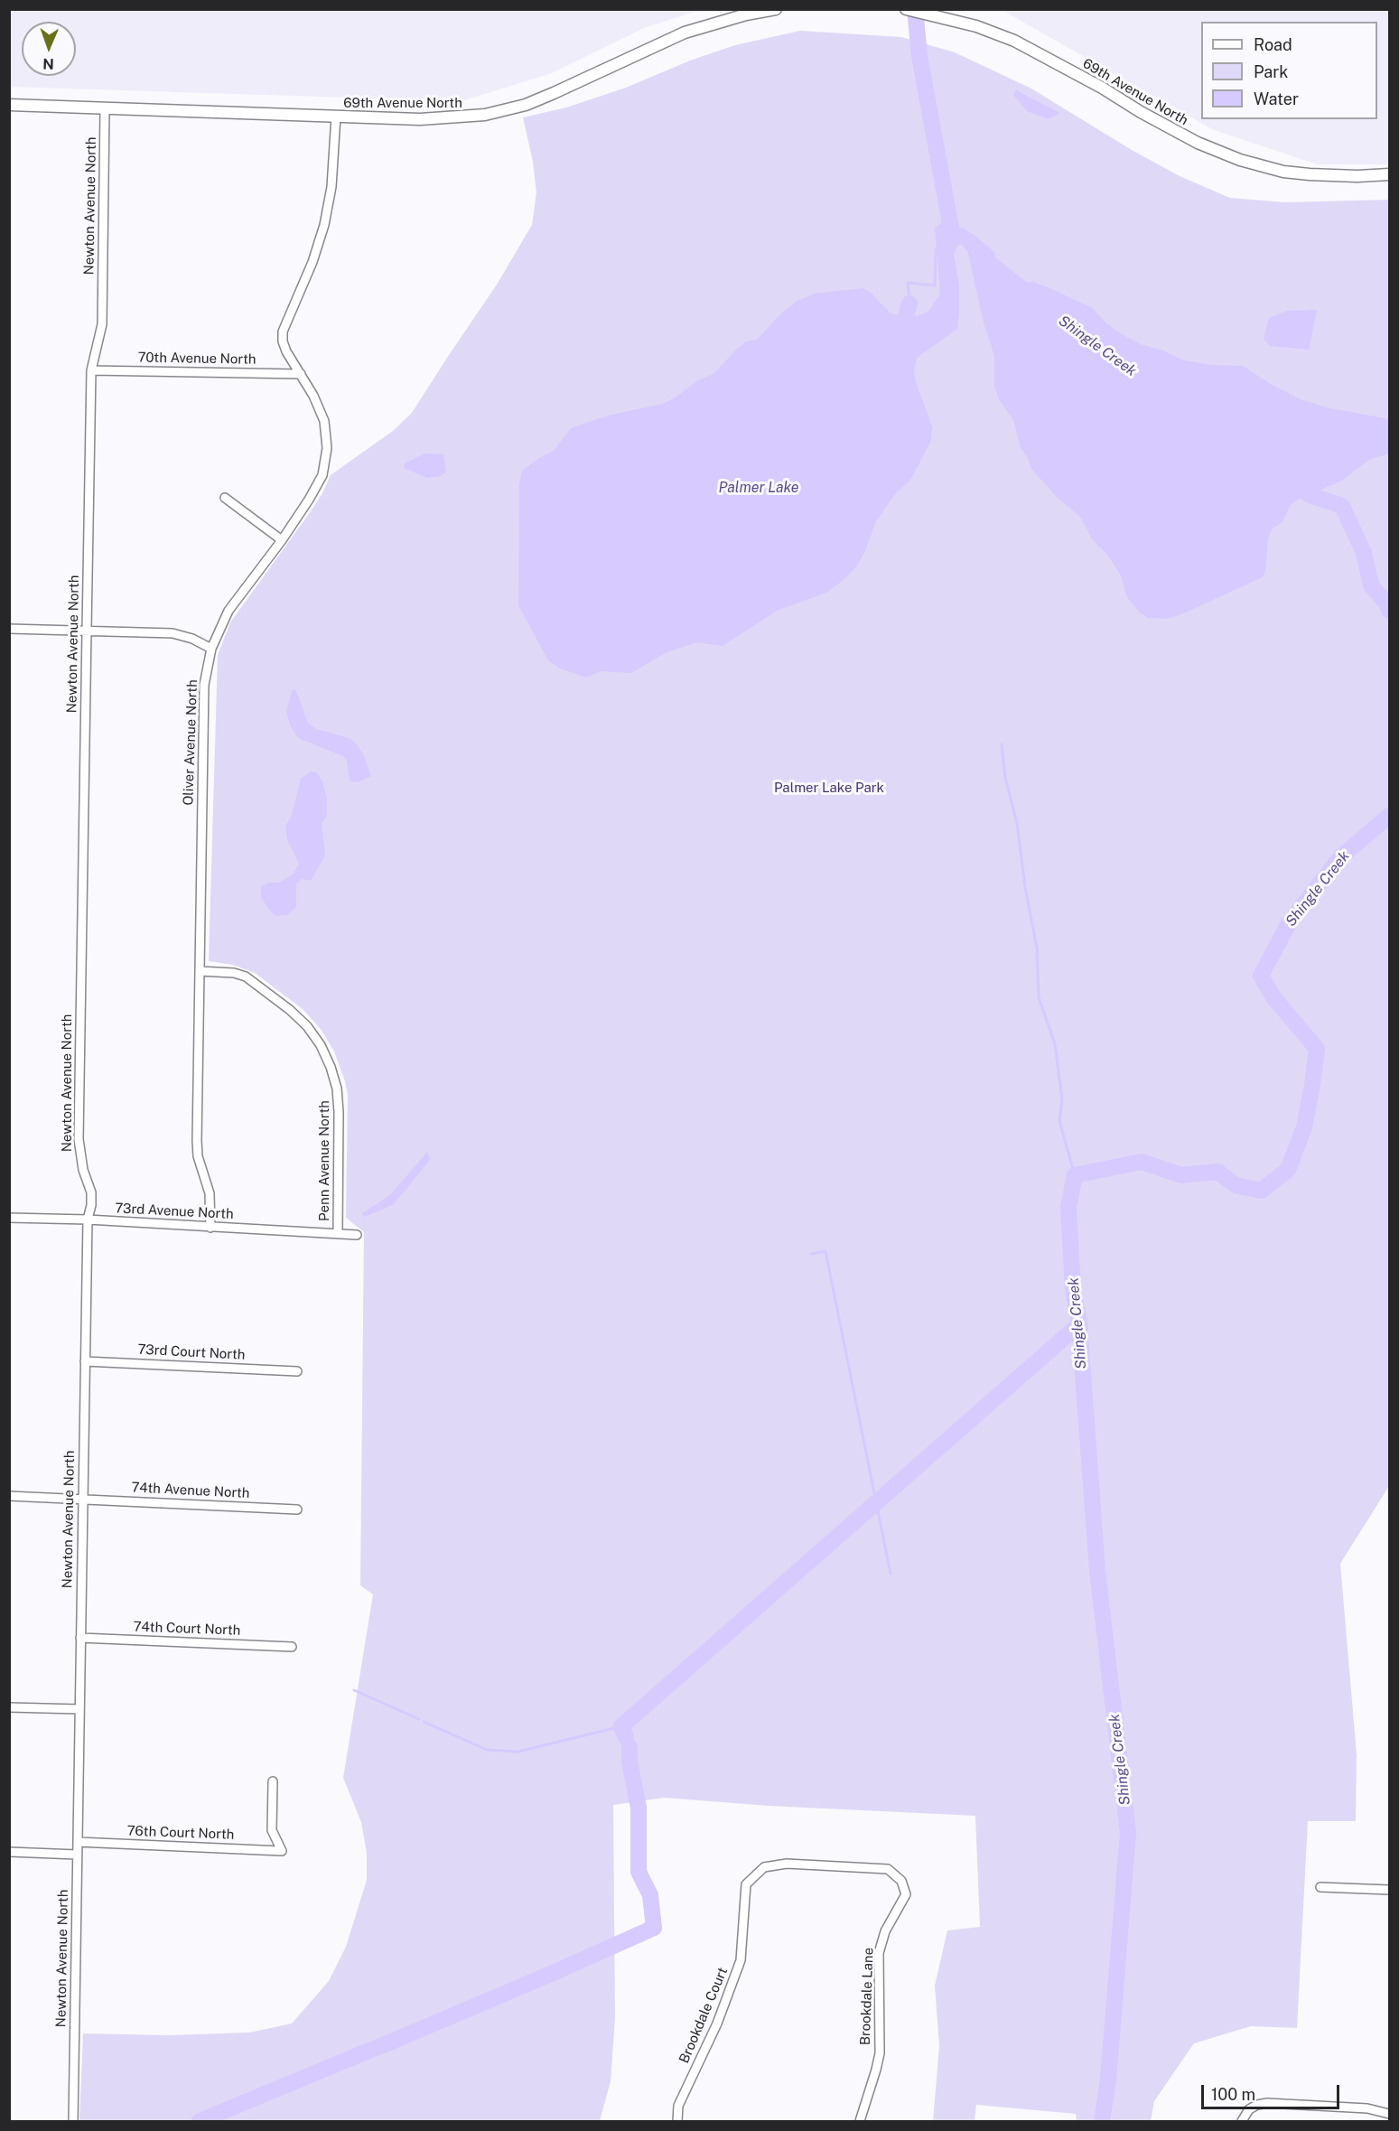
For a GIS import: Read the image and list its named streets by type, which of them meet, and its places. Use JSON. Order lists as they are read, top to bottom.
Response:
{
  "streets": {
    "street": [
      "69th Avenue North",
      "Newton Avenue North",
      "70th Avenue North",
      "Oliver Avenue North",
      "Penn Avenue North",
      "73rd Avenue North",
      "73rd Court North",
      "74th Avenue North",
      "74th Court North",
      "76th Court North",
      "Brookdale Lane",
      "Brookdale Court"
    ]
  },
  "crossings": [
    ["69th Avenue North", "Newton Avenue North"],
    ["69th Avenue North", "Oliver Avenue North"],
    ["Newton Avenue North", "70th Avenue North"],
    ["Newton Avenue North", "73rd Avenue North"],
    ["Newton Avenue North", "73rd Court North"],
    ["Newton Avenue North", "74th Avenue North"],
    ["Newton Avenue North", "74th Court North"],
    ["Newton Avenue North", "76th Court North"],
    ["70th Avenue North", "Oliver Avenue North"],
    ["Oliver Avenue North", "Penn Avenue North"],
    ["Oliver Avenue North", "73rd Avenue North"],
    ["Penn Avenue North", "73rd Avenue North"],
    ["Brookdale Lane", "Brookdale Court"]
  ],
  "water": ["Shingle Creek", "Palmer Lake"],
  "parks": ["Palmer Lake Park"],
  "legend": ["Road", "Park", "Water"],
  "scale_bar": "100 m",
  "north": "bottom"
}
